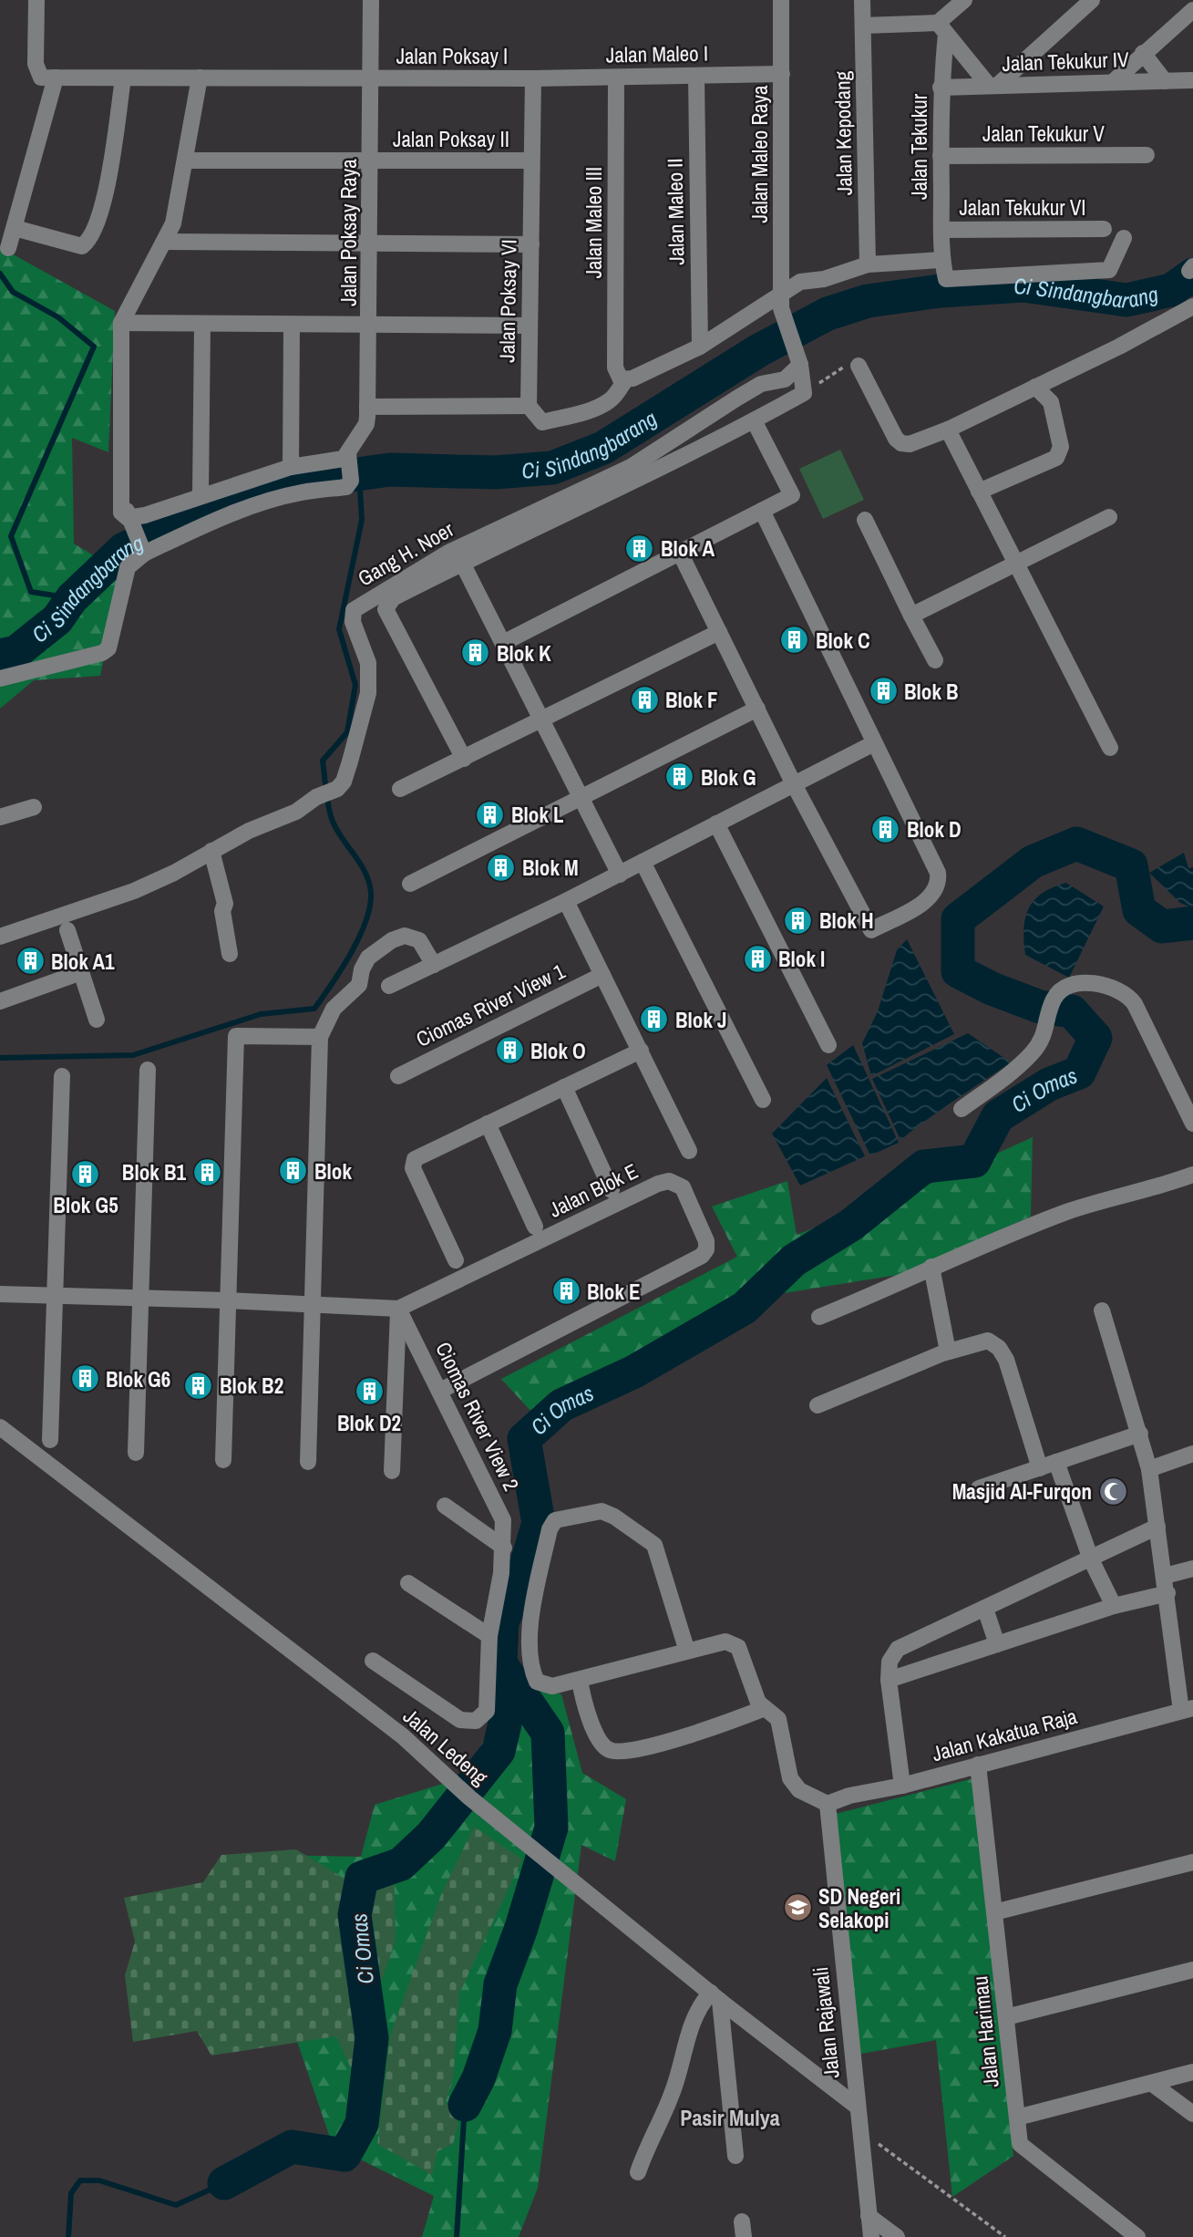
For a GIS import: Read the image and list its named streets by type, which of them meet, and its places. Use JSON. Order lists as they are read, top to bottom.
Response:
{
  "streets": {
    "street": [
      "Jalan Maleo I",
      "Jalan Poksay I",
      "Jalan Tekukur IV",
      "Jalan Kepodang",
      "Jalan Tekukur V",
      "Jalan Poksay II",
      "Jalan Tekukur",
      "Jalan Maleo Raya",
      "Jalan Tekukur VI",
      "Jalan Maleo II",
      "Jalan Maleo III",
      "Jalan Poksay Raya",
      "Jalan Poksay VI",
      "Gang H. Noer",
      "Ciomas River View 1",
      "Jalan Blok E",
      "Ciomas River View 2",
      "Jalan Kakatua Raja",
      "Jalan Ledeng",
      "Jalan Rajawali",
      "Jalan Harimau"
    ]
  },
  "crossings": [
    ["Jalan Maleo I", "Jalan Poksay I"],
    ["Jalan Maleo I", "Jalan Maleo Raya"],
    ["Jalan Maleo I", "Jalan Maleo II"],
    ["Jalan Maleo I", "Jalan Maleo III"],
    ["Jalan Maleo I", "Jalan Poksay VI"],
    ["Jalan Poksay I", "Jalan Poksay Raya"],
    ["Jalan Poksay I", "Jalan Poksay VI"],
    ["Jalan Tekukur IV", "Jalan Tekukur"],
    ["Jalan Tekukur V", "Jalan Tekukur"],
    ["Jalan Poksay II", "Jalan Poksay Raya"],
    ["Jalan Poksay II", "Jalan Poksay VI"],
    ["Jalan Tekukur", "Jalan Tekukur VI"],
    ["Jalan Maleo Raya", "Gang H. Noer"],
    ["Jalan Blok E", "Ciomas River View 2"],
    ["Jalan Kakatua Raja", "Jalan Rajawali"],
    ["Jalan Kakatua Raja", "Jalan Harimau"],
    ["Jalan Ledeng", "Jalan Rajawali"]
  ],
  "districts": ["Pasir Mulya"],
  "water": ["Ci Sindangbarang", "Ci Omas"],
  "places": {
    "building": [
      "Blok A",
      "Blok C",
      "Blok K",
      "Blok B",
      "Blok F",
      "Blok G",
      "Blok L",
      "Blok D",
      "Blok M",
      "Blok H",
      "Blok I",
      "Blok A1",
      "Blok J",
      "Blok O",
      "Blok",
      "Blok B1",
      "Blok G5",
      "Blok E",
      "Blok G6",
      "Blok B2",
      "Blok D2"
    ],
    "mosque": ["Masjid Al-Furqon"],
    "school or university": ["SD Negeri Selakopi"]
  }
}
